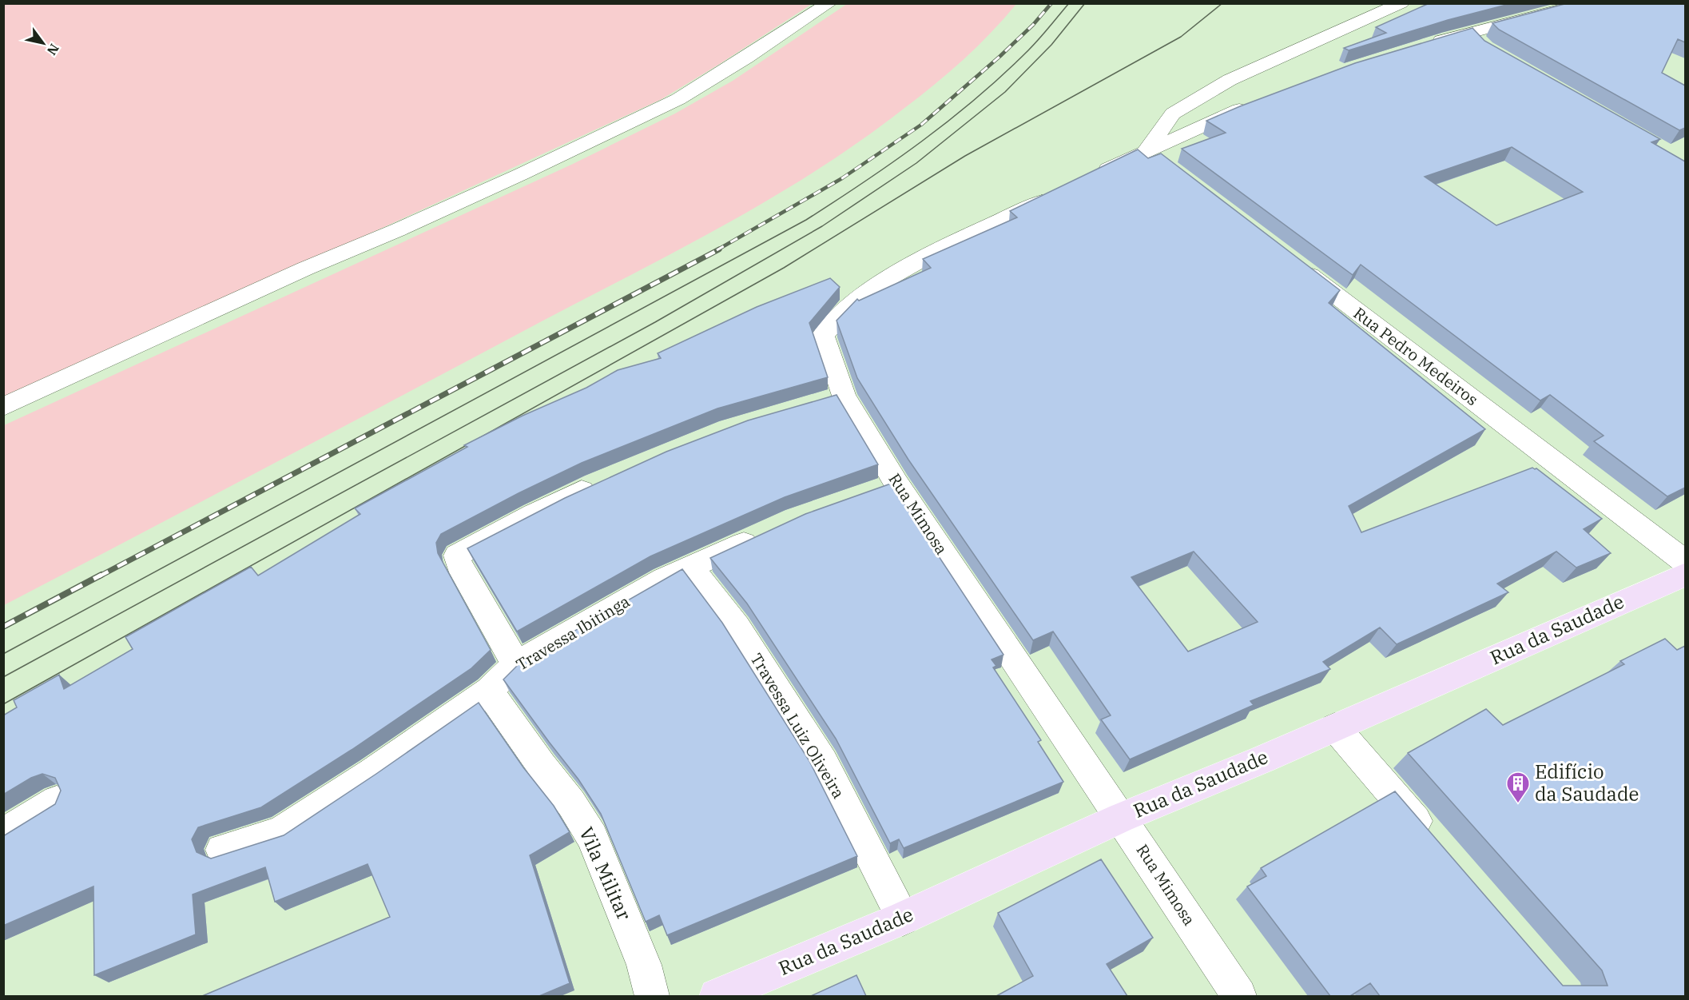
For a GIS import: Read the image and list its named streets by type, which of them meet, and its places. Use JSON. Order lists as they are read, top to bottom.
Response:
{
  "streets": {
    "main road": ["Rua da Saudade"],
    "street": [
      "Rua Pedro Medeiros",
      "Rua Mimosa",
      "Travessa Ibitinga",
      "Travessa Luiz Oliveira",
      "Vila Militar"
    ]
  },
  "crossings": [
    ["Rua Mimosa", "Rua da Saudade"],
    ["Rua da Saudade", "Travessa Luiz Oliveira"],
    ["Travessa Ibitinga", "Travessa Luiz Oliveira"],
    ["Travessa Ibitinga", "Vila Militar"]
  ],
  "places": {
    "building": ["Edifício da Saudade"]
  },
  "north": "bottom right"
}
